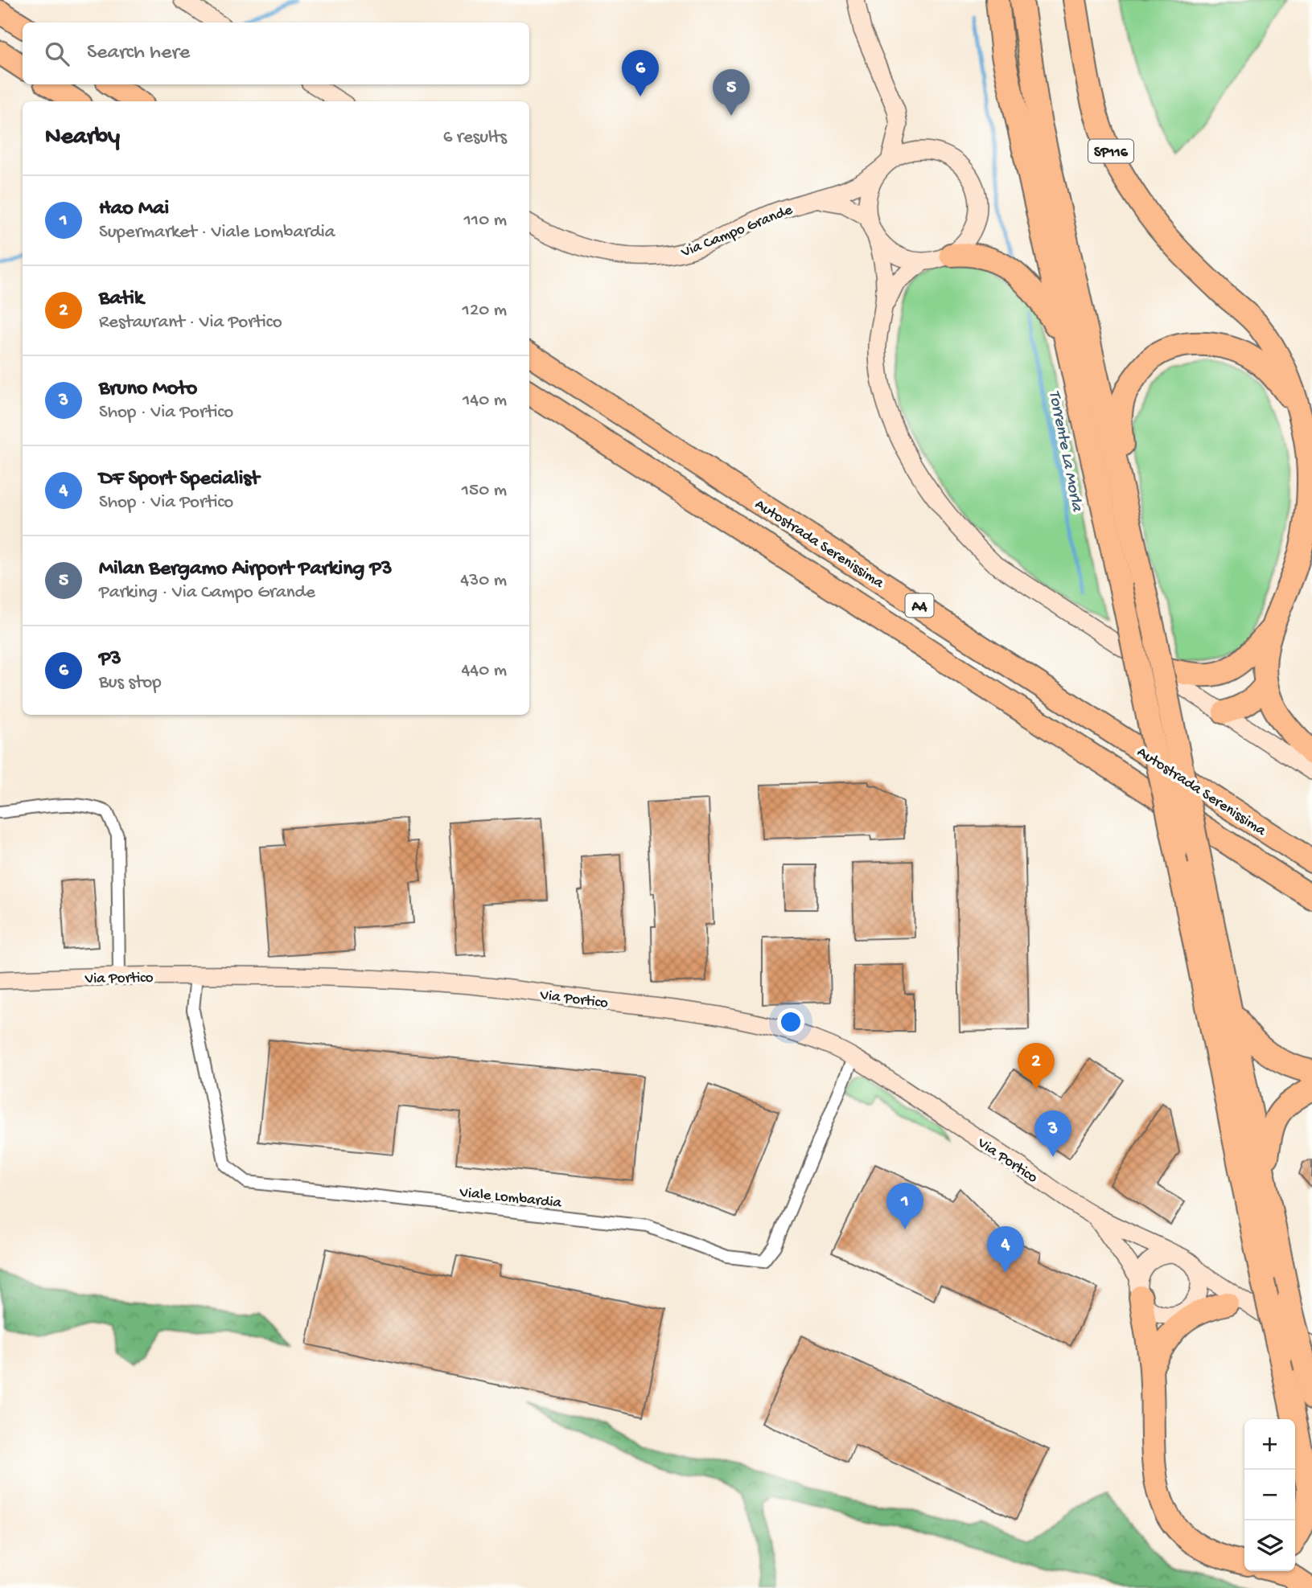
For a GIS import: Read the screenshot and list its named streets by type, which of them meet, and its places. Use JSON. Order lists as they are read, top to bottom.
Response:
{
  "streets": {
    "highway": ["SP116", "Autostrada Serenissima", "A4"],
    "main road": ["Via Campo Grande", "Via Portico"],
    "street": ["Viale Lombardia"]
  },
  "crossings": [
    ["SP116", "Via Campo Grande"],
    ["Via Portico", "Viale Lombardia"]
  ],
  "water": ["Torrente La Morla"],
  "page": {
    "search": "Search here",
    "pins": [
      "6",
      "5",
      "2",
      "3",
      "1",
      "4"
    ],
    "heading": ["Nearby", "6 results"],
    "list": [
      {
        "mark": "1",
        "name": "Hao Mai",
        "note": "Supermarket · Viale Lombardia",
        "value": "110 m"
      },
      {
        "mark": "2",
        "name": "Batik",
        "note": "Restaurant · Via Portico",
        "value": "120 m"
      },
      {
        "mark": "3",
        "name": "Bruno Moto",
        "note": "Shop · Via Portico",
        "value": "140 m"
      },
      {
        "mark": "4",
        "name": "DF Sport Specialist",
        "note": "Shop · Via Portico",
        "value": "150 m"
      },
      {
        "mark": "5",
        "name": "Milan Bergamo Airport Parking P3",
        "note": "Parking · Via Campo Grande",
        "value": "430 m"
      },
      {
        "mark": "6",
        "name": "P3",
        "note": "Bus stop",
        "value": "440 m"
      }
    ],
    "map_buttons": ["+", "−"]
  }
}
